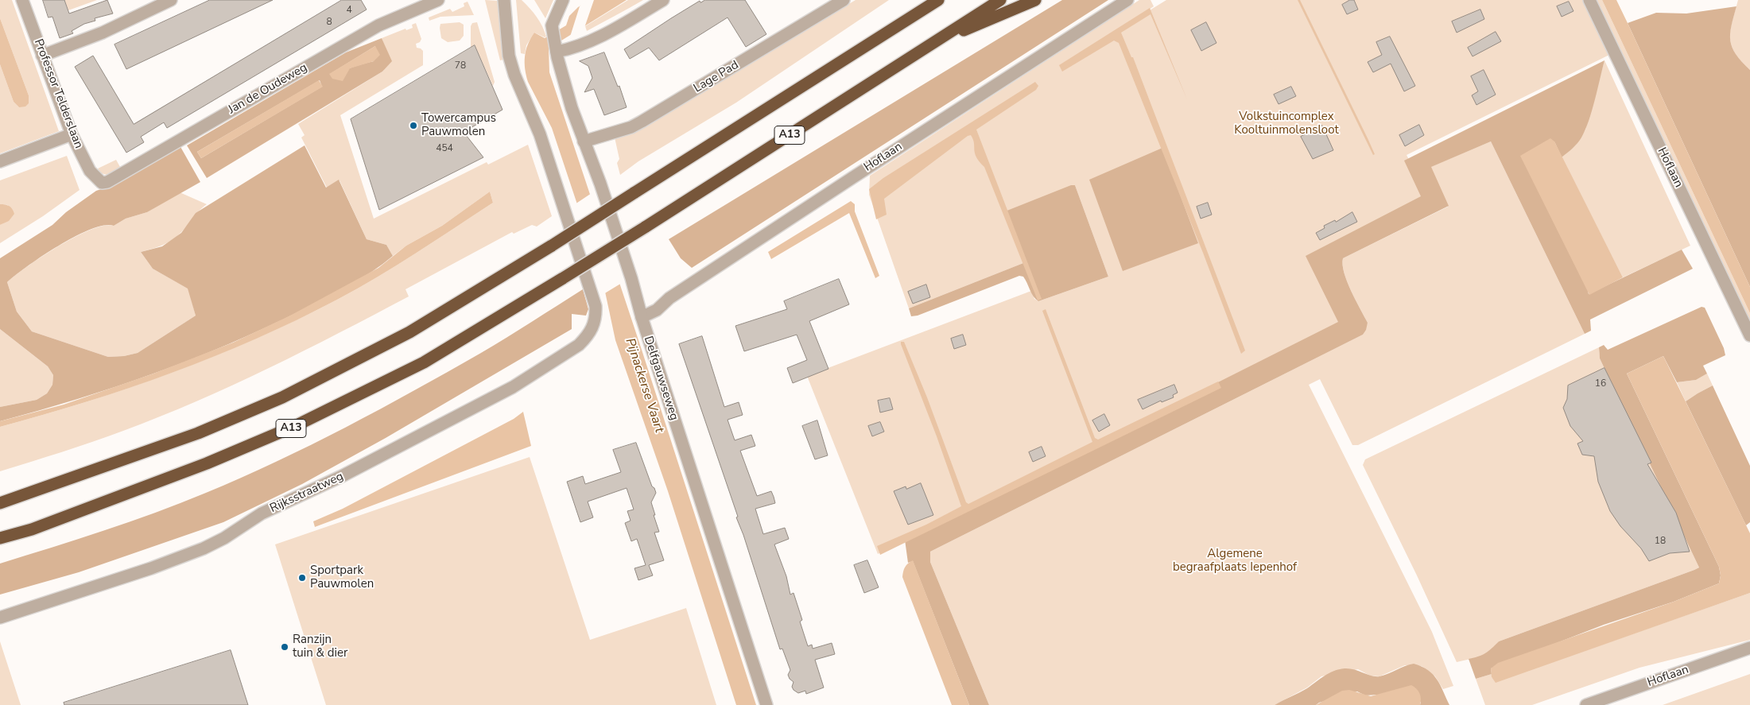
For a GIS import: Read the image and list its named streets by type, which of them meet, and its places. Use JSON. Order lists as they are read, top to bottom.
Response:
{
  "streets": {
    "highway": ["A13"],
    "street": [
      "Lage Pad",
      "Jan de Oudeweg",
      "Professor Telderslaan",
      "Hoflaan",
      "Delfgauwseweg",
      "Rijksstraatweg"
    ]
  },
  "crossings": [
    ["Lage Pad", "Delfgauwseweg"],
    ["Jan de Oudeweg", "Professor Telderslaan"],
    ["Hoflaan", "Delfgauwseweg"]
  ],
  "water": ["Pijnackerse Vaart"],
  "parks": ["Volkstuincomplex Kooltuinmolensloot", "Algemene begraafplaats Iepenhof"],
  "places": ["Towercampus Pauwmolen", "Sportpark Pauwmolen", "Ranzijn tuin & dier"],
  "house_numbers": [
    "4",
    "8",
    "78",
    "454",
    "16",
    "18"
  ]
}
